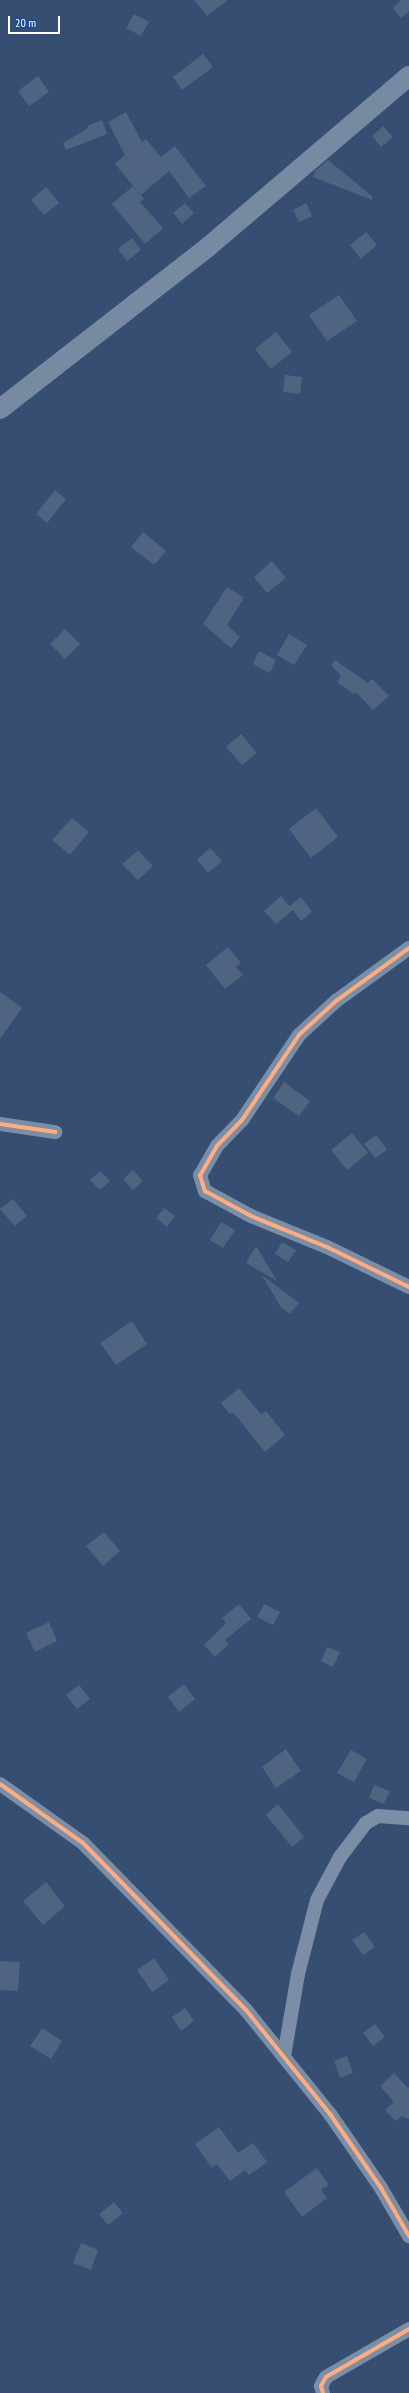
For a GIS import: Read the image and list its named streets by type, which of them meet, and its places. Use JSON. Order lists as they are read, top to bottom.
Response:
{
  "scale_bar": "20 m"
}
